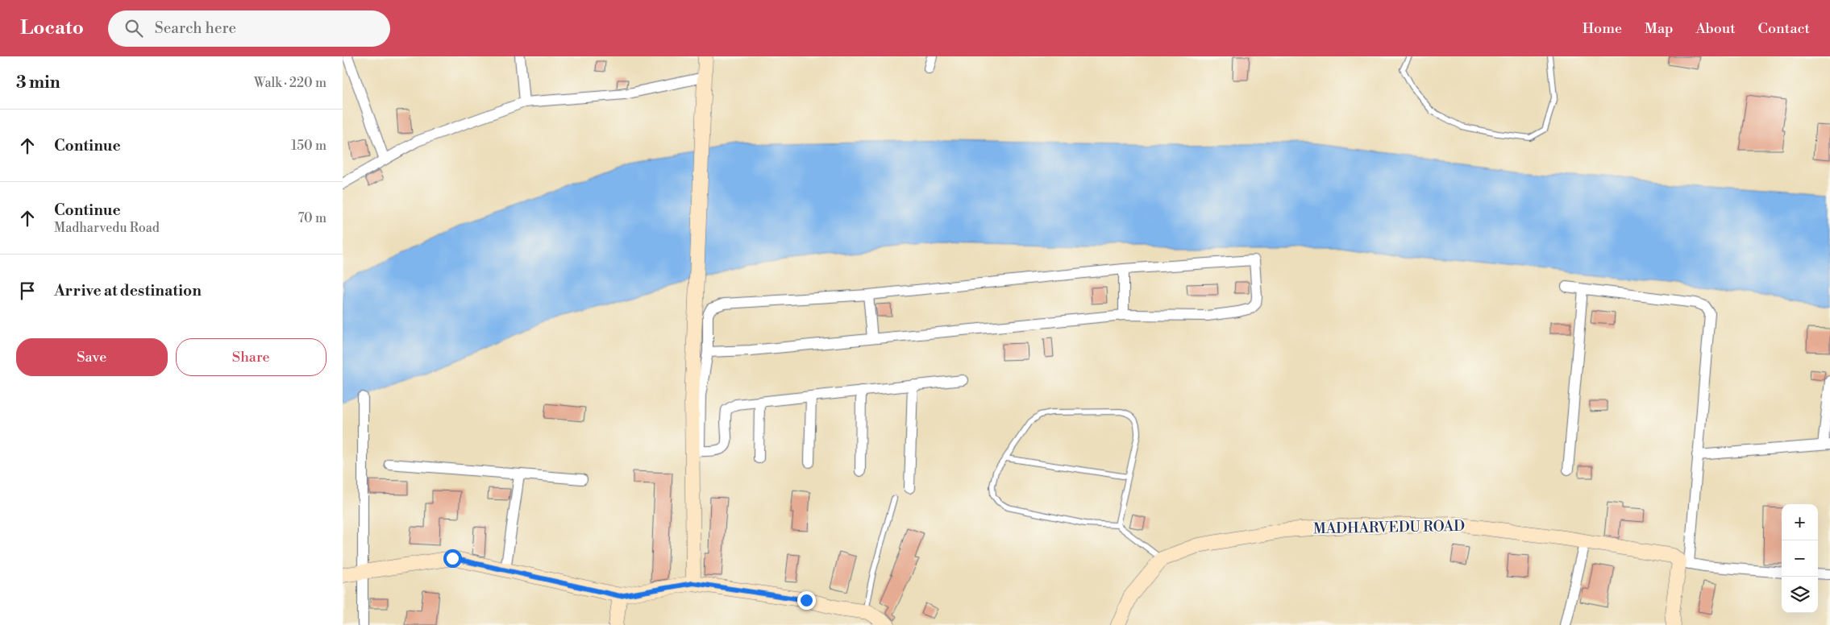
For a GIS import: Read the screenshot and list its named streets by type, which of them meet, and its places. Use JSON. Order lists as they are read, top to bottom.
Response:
{
  "streets": {
    "street": ["MADHARVEDU ROAD"]
  },
  "page": {
    "header": "Locato",
    "search": "Search here",
    "nav": [
      "Home",
      "Map",
      "About",
      "Contact"
    ],
    "heading": ["3 min", "Walk · 220 m"],
    "list": [
      ["Continue", "150 m"],
      ["Continue", "Madharvedu Road", "70 m"],
      "Arrive at destination"
    ],
    "buttons": ["Save", "Share"],
    "map_buttons": ["+", "−"]
  }
}
